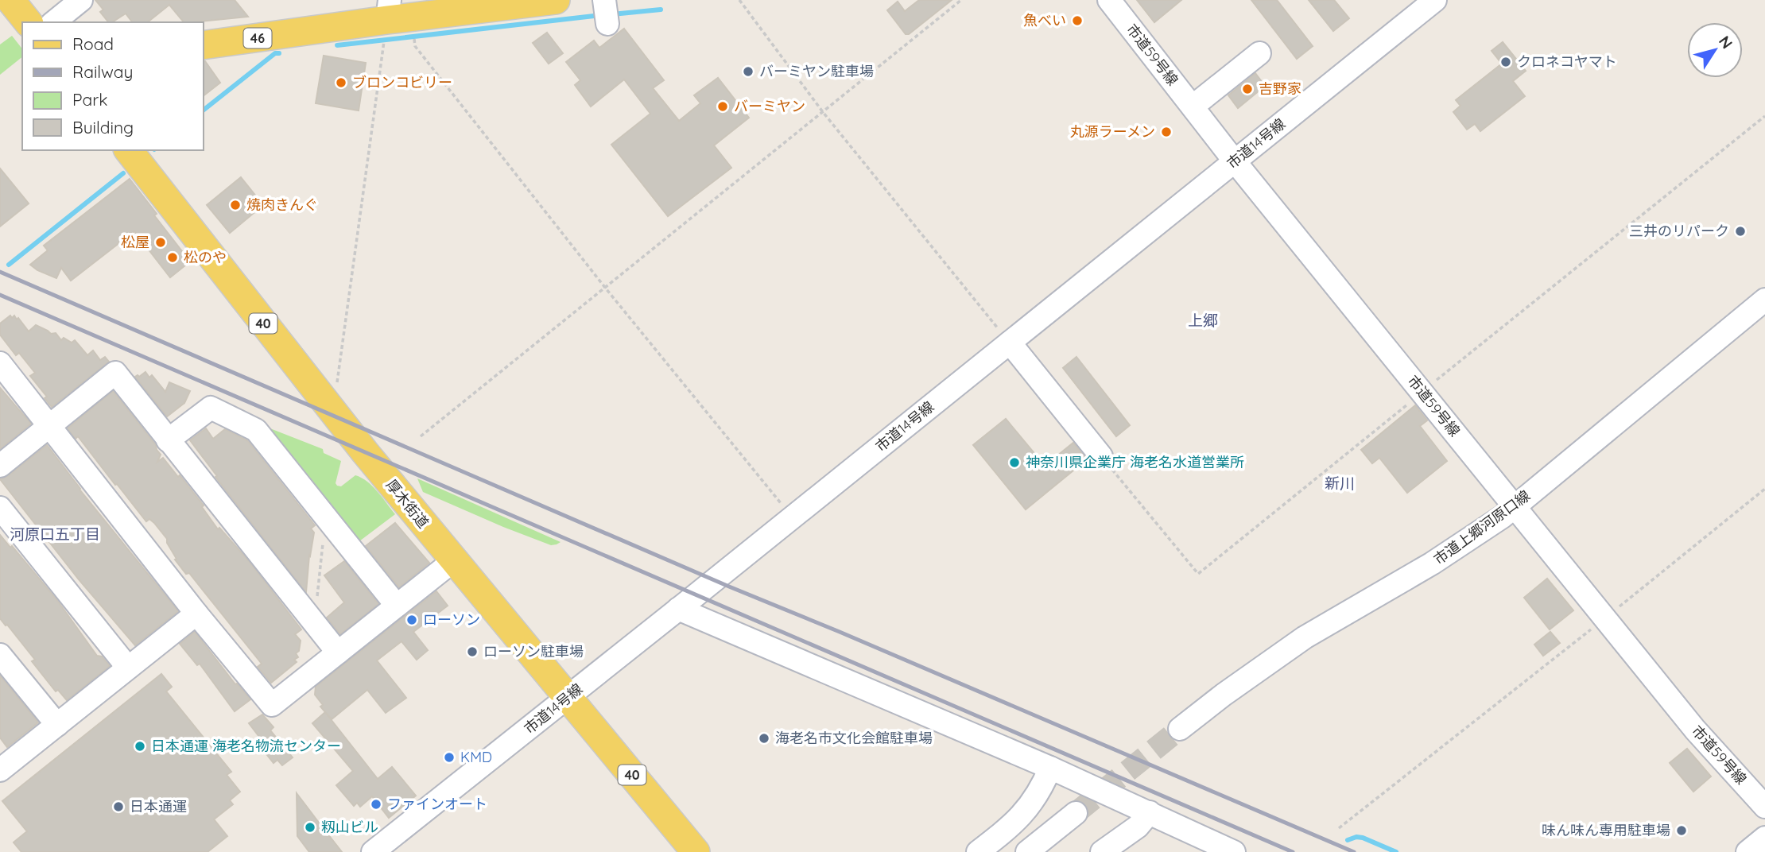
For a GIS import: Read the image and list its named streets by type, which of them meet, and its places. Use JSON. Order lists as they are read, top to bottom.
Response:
{
  "streets": {
    "main road": ["46", "40", "厚木街道"],
    "street": ["市道59号線", "市道14号線", "市道上郷河原口線"]
  },
  "crossings": [
    ["市道59号線", "市道14号線"],
    ["市道59号線", "市道上郷河原口線"],
    ["市道14号線", "厚木街道"]
  ],
  "districts": ["上郷", "新川", "河原口五丁目"],
  "places": [
    "魚べい",
    "クロネコヤマト",
    "バーミヤン駐車場",
    "ブロンコビリー",
    "吉野家",
    "バーミヤン",
    "丸源ラーメン",
    "焼肉きんぐ",
    "三井のリパーク",
    "松屋",
    "松のや",
    "神奈川県企業庁 海老名水道営業所",
    "ローソン",
    "ローソン駐車場",
    "海老名市文化会館駐車場",
    "日本通運 海老名物流センター",
    "KMD",
    "ファインオート",
    "日本通運",
    "籾山ビル",
    "味ん味ん専用駐車場"
  ],
  "legend": [
    "Road",
    "Railway",
    "Park",
    "Building"
  ],
  "north": "top right"
}
